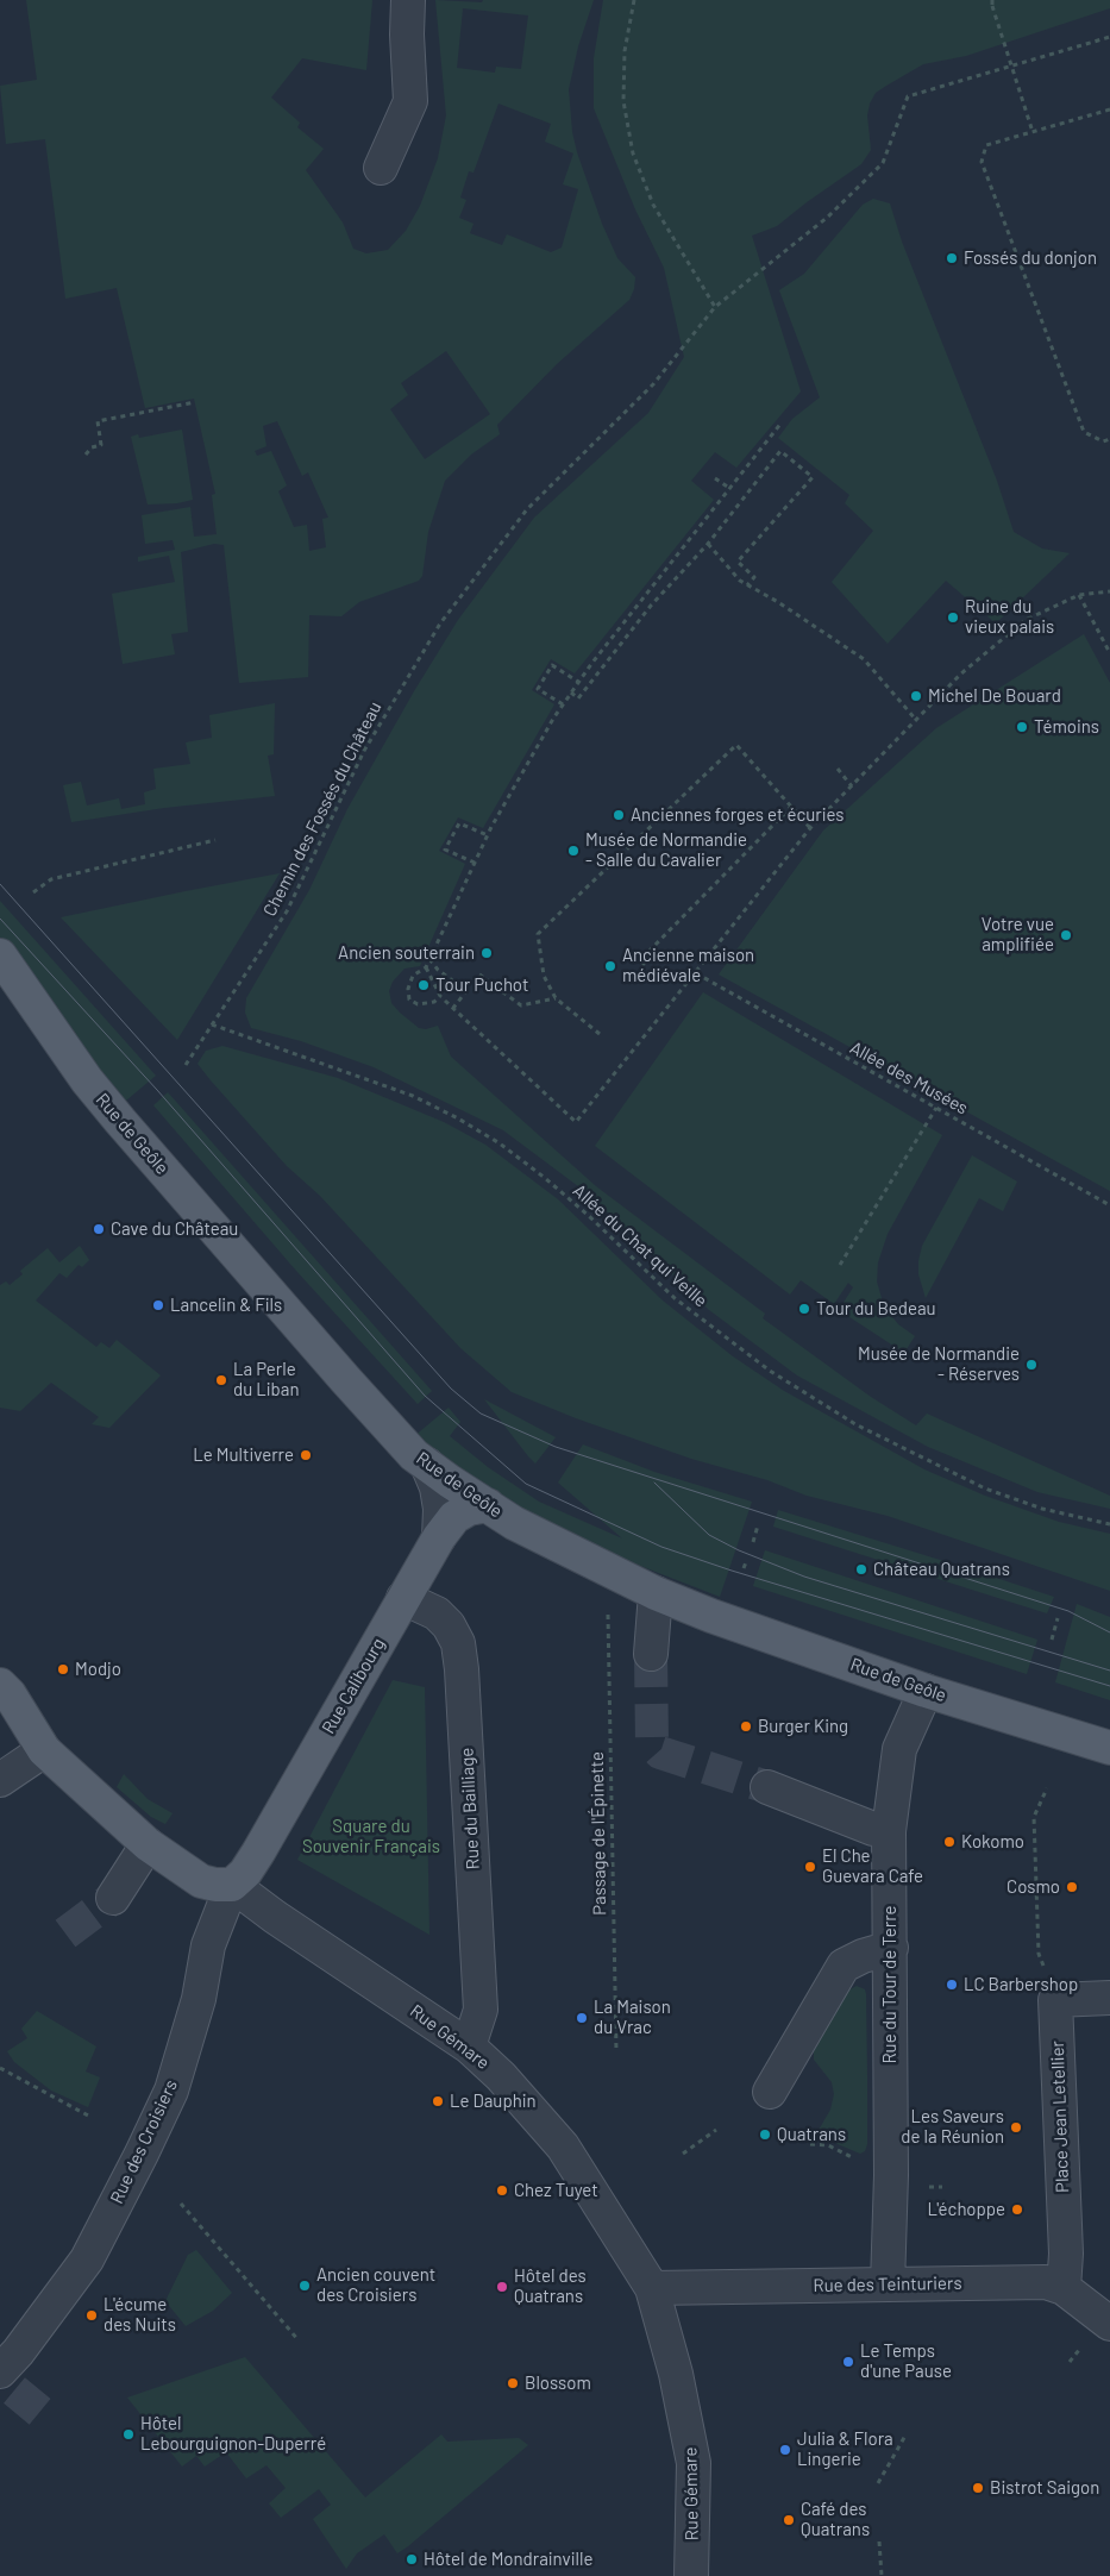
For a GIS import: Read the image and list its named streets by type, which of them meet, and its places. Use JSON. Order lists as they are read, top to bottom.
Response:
{
  "streets": {
    "main road": ["Rue de Geôle", "Rue Calibourg"],
    "street": [
      "Rue du Bailliage",
      "Rue du Tour de Terre",
      "Rue Gémare",
      "Place Jean Letellier",
      "Rue des Croisiers",
      "Rue des Teinturiers"
    ],
    "path": [
      "Chemin des Fossés du Château",
      "Allée des Musées",
      "Allée du Chat qui Veille",
      "Passage de l'Épinette"
    ]
  },
  "crossings": [
    ["Chemin des Fossés du Château", "Allée du Chat qui Veille"],
    ["Rue de Geôle", "Rue Calibourg"],
    ["Rue de Geôle", "Rue du Tour de Terre"],
    ["Rue Calibourg", "Rue du Bailliage"],
    ["Rue Calibourg", "Rue Gémare"],
    ["Rue Calibourg", "Rue des Croisiers"],
    ["Rue du Bailliage", "Rue Gémare"],
    ["Rue du Tour de Terre", "Rue des Teinturiers"],
    ["Rue Gémare", "Rue des Croisiers"],
    ["Rue Gémare", "Rue des Teinturiers"],
    ["Place Jean Letellier", "Rue des Teinturiers"]
  ],
  "parks": ["Square du Souvenir Français"],
  "places": [
    "Fossés du donjon",
    "Ruine du vieux palais",
    "Michel De Bouard",
    "Témoins",
    "Anciennes forges et écuries",
    "Musée de Normandie - Salle du Cavalier",
    "Votre vue amplifiée",
    "Ancien souterrain",
    "Ancienne maison médiévale",
    "Tour Puchot",
    "Cave du Château",
    "Lancelin & Fils",
    "Tour du Bedeau",
    "Musée de Normandie - Réserves",
    "La Perle du Liban",
    "Le Multiverre",
    "Château Quatrans",
    "Modjo",
    "Burger King",
    "Kokomo",
    "El Che Guevara Cafe",
    "Cosmo",
    "LC Barbershop",
    "La Maison du Vrac",
    "Le Dauphin",
    "Les Saveurs de la Réunion",
    "Quatrans",
    "Chez Tuyet",
    "L'échoppe",
    "Ancien couvent des Croisiers",
    "Hôtel des Quatrans",
    "L'écume des Nuits",
    "Le Temps d'une Pause",
    "Blossom",
    "Hôtel Lebourguignon-Duperré",
    "Julia & Flora Lingerie",
    "Bistrot Saigon",
    "Café des Quatrans",
    "Hôtel de Mondrainville"
  ]
}
